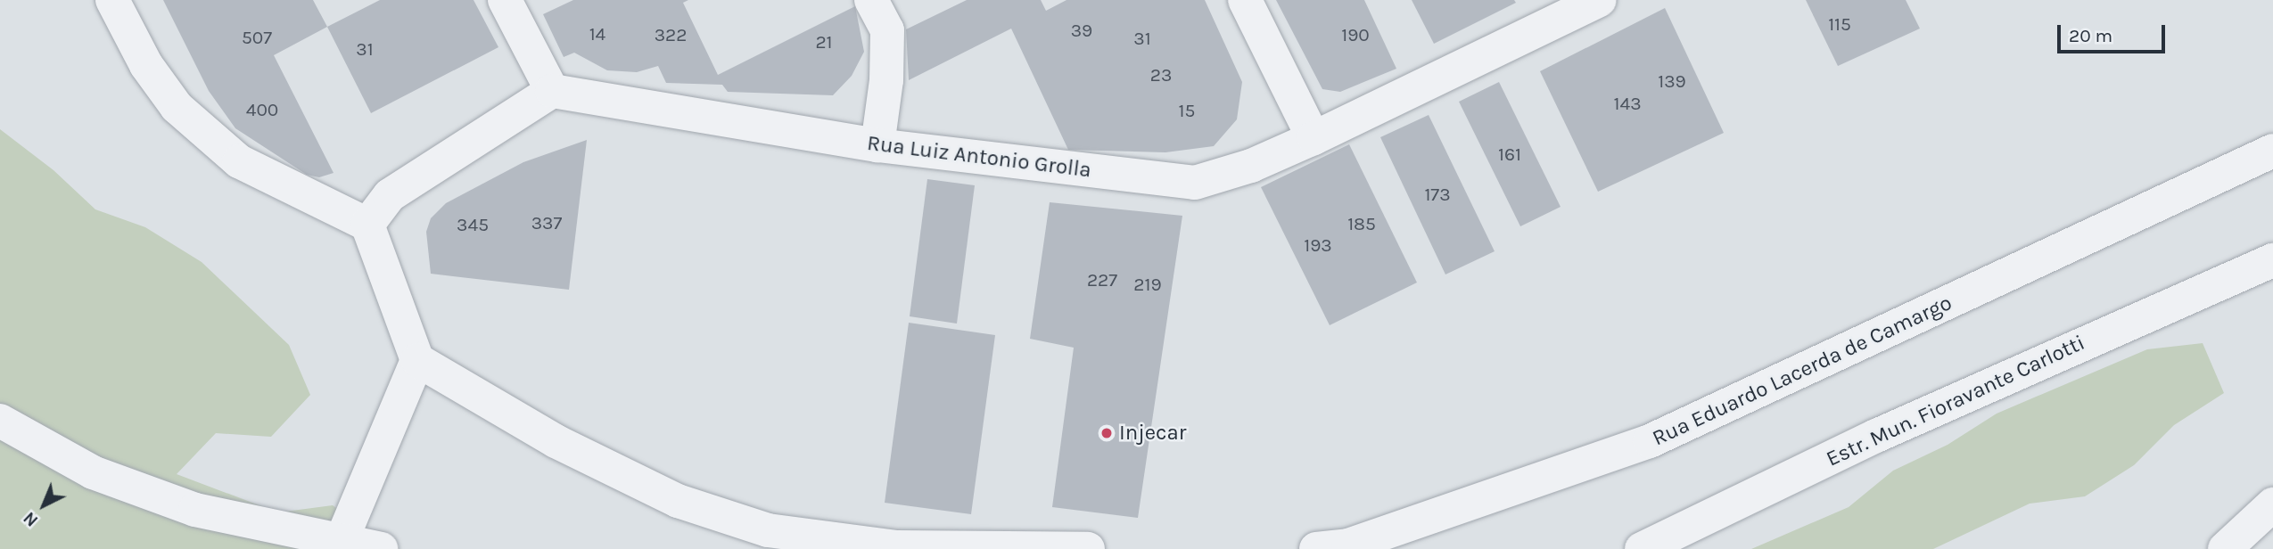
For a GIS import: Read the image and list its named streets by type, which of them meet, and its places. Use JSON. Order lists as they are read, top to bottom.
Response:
{
  "streets": {
    "street": ["Rua Luiz Antonio Grolla", "Rua Eduardo Lacerda de Camargo", "Estr. Mun. Fioravante Carlotti"]
  },
  "places": ["Injecar"],
  "house_numbers": [
    "115",
    "39",
    "14",
    "322",
    "190",
    "507",
    "31",
    "21",
    "31",
    "23",
    "139",
    "143",
    "400",
    "15",
    "161",
    "173",
    "337",
    "185",
    "345",
    "193",
    "227",
    "219"
  ],
  "scale_bar": "20 m",
  "north": "bottom left"
}
